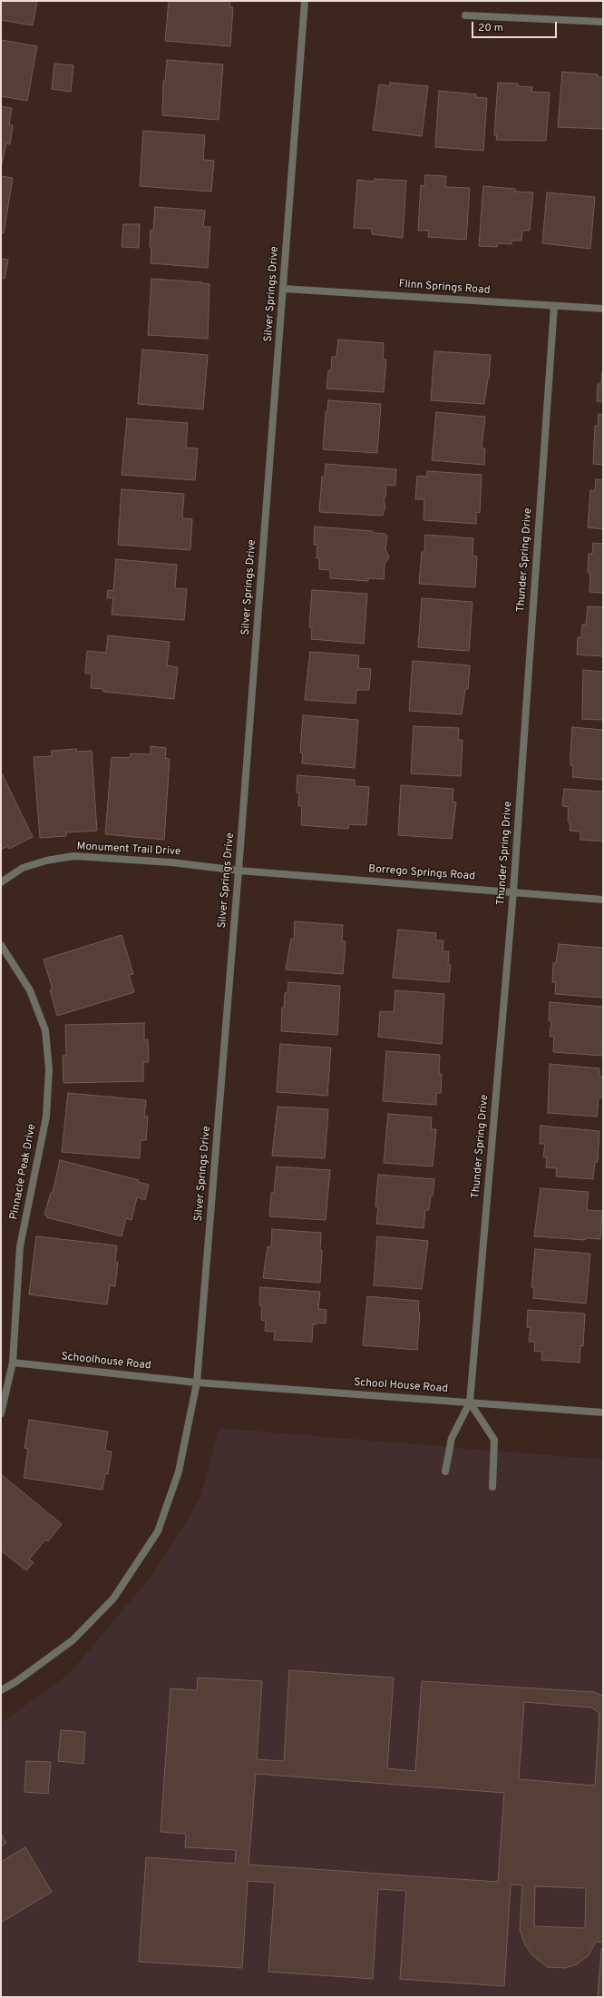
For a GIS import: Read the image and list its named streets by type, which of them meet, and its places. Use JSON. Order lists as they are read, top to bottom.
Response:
{
  "streets": {
    "street": [
      "Flinn Springs Road",
      "Silver Springs Drive",
      "Thunder Spring Drive",
      "Monument Trail Drive",
      "Borrego Springs Road",
      "Pinnacle Peak Drive",
      "Schoolhouse Road",
      "School House Road"
    ]
  },
  "crossings": [
    ["Flinn Springs Road", "Silver Springs Drive"],
    ["Flinn Springs Road", "Thunder Spring Drive"],
    ["Silver Springs Drive", "Monument Trail Drive"],
    ["Silver Springs Drive", "Borrego Springs Road"],
    ["Silver Springs Drive", "Schoolhouse Road"],
    ["Silver Springs Drive", "School House Road"],
    ["Thunder Spring Drive", "Borrego Springs Road"],
    ["Thunder Spring Drive", "School House Road"],
    ["Monument Trail Drive", "Borrego Springs Road"],
    ["Pinnacle Peak Drive", "Schoolhouse Road"],
    ["Schoolhouse Road", "School House Road"]
  ],
  "scale_bar": "20 m"
}
